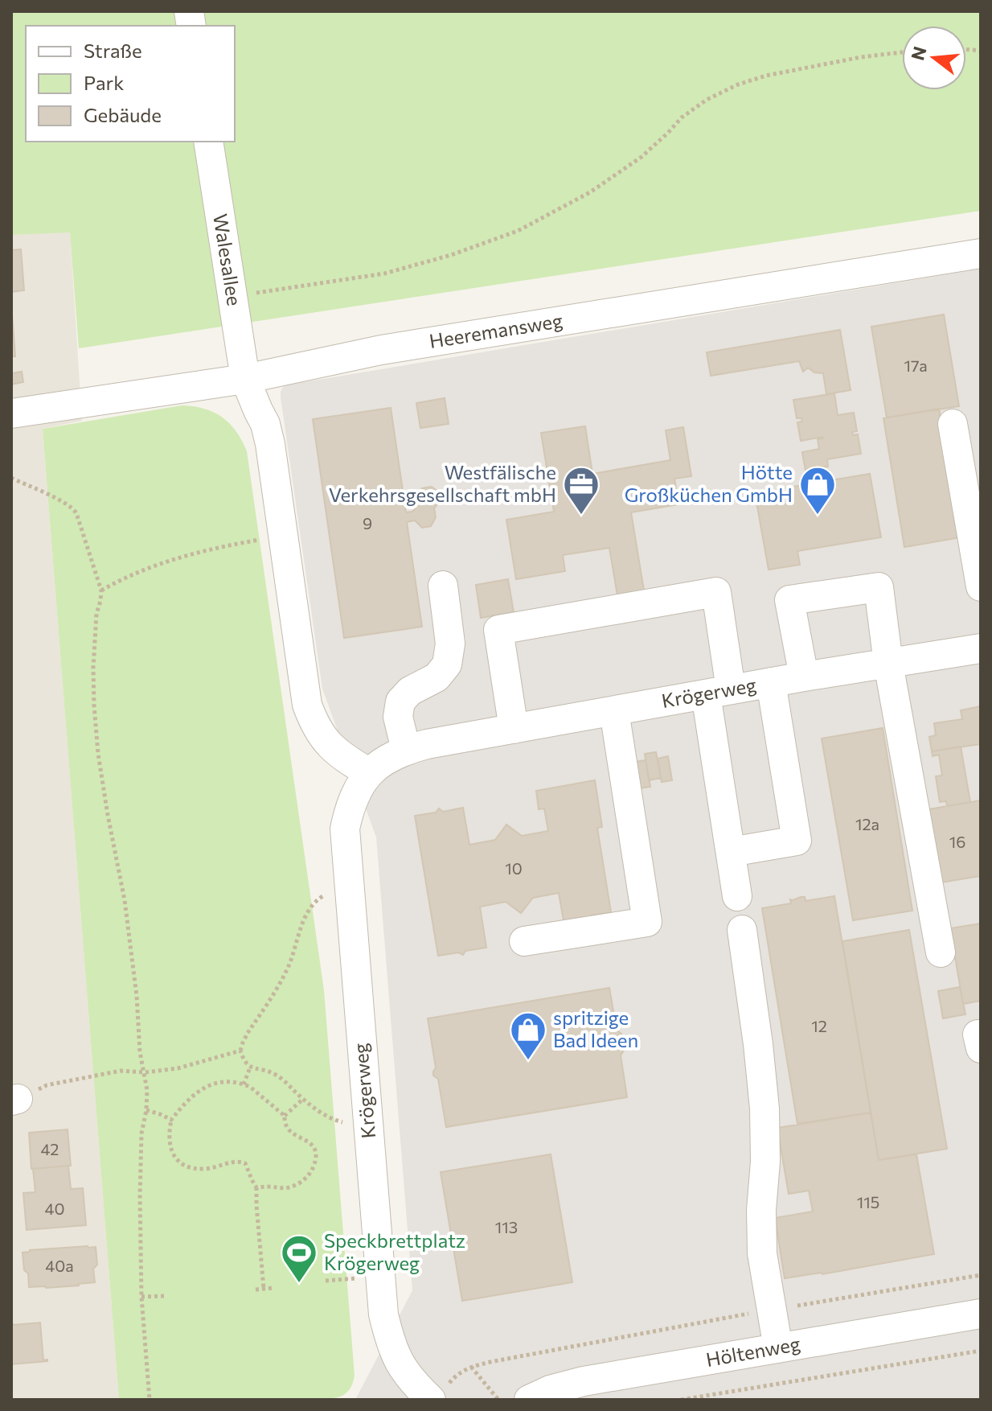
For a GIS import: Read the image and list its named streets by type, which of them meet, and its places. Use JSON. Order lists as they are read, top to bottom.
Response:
{
  "streets": {
    "street": [
      "Walesallee",
      "Heeremansweg",
      "Krögerweg",
      "Höltenweg"
    ]
  },
  "crossings": [
    ["Walesallee", "Heeremansweg"]
  ],
  "places": {
    "office": ["Westfälische Verkehrsgesellschaft mbH"],
    "shop": ["Hötte Großküchen GmbH", "spritzige Bad Ideen"],
    "sports": ["Speckbrettplatz Krögerweg"]
  },
  "house_numbers": [
    "17a",
    "9",
    "12a",
    "16",
    "10",
    "12",
    "42",
    "115",
    "40",
    "113",
    "40a"
  ],
  "legend": ["Straße", "Park", "Gebäude"],
  "north": "left"
}
